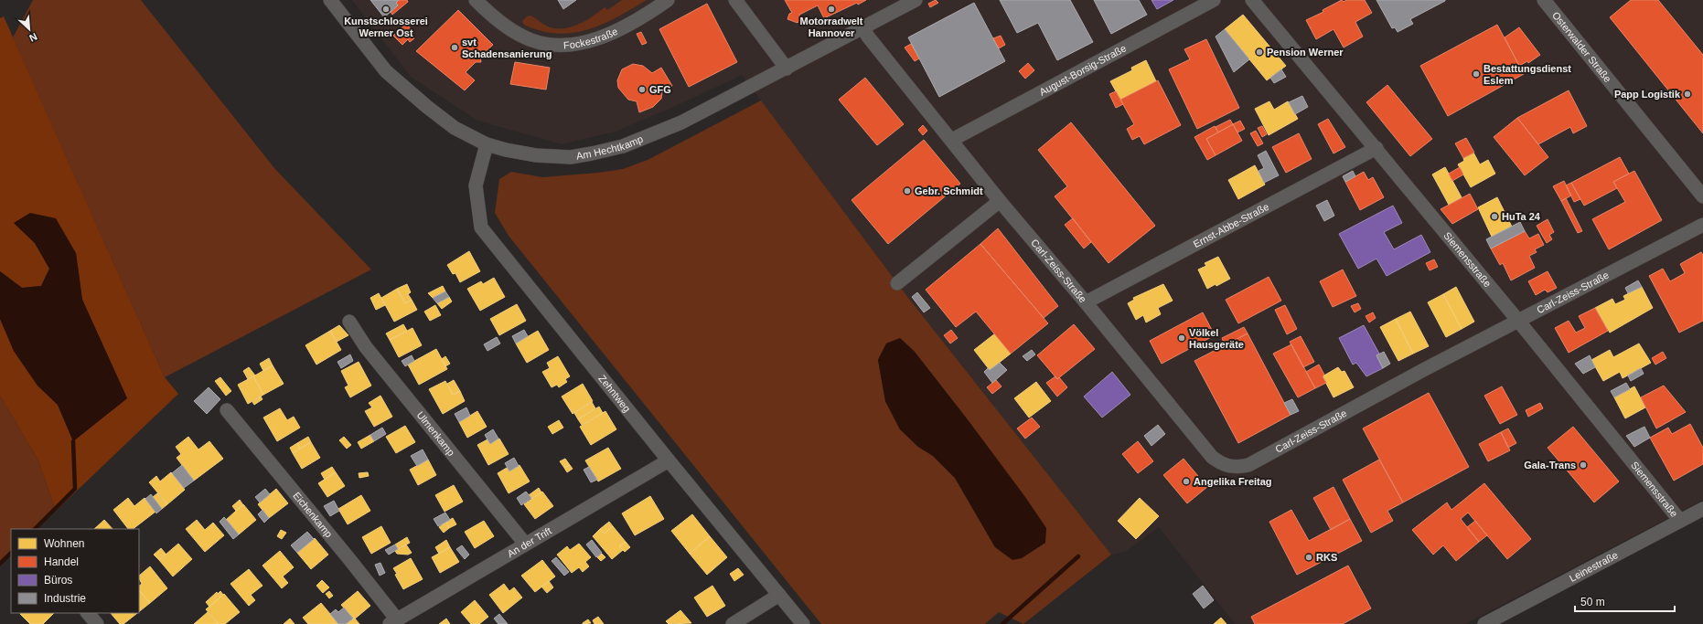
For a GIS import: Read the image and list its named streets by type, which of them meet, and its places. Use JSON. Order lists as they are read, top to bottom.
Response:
{
  "streets": {
    "street": [
      "Fockestraße",
      "Osterwalder Straße",
      "August-Borsig-Straße",
      "Am Hechtkamp",
      "Ernst-Abbe-Straße",
      "Siemensstraße",
      "Carl-Zeiss-Straße",
      "Zehntweg",
      "Ulmenkamp",
      "Eichenkamp",
      "An der Trift",
      "Leinestraße"
    ]
  },
  "crossings": [
    ["August-Borsig-Straße", "Carl-Zeiss-Straße"],
    ["Am Hechtkamp", "Carl-Zeiss-Straße"],
    ["Am Hechtkamp", "Zehntweg"],
    ["Ernst-Abbe-Straße", "Siemensstraße"],
    ["Ernst-Abbe-Straße", "Carl-Zeiss-Straße"],
    ["Siemensstraße", "Carl-Zeiss-Straße"],
    ["Siemensstraße", "Leinestraße"],
    ["Zehntweg", "An der Trift"],
    ["Ulmenkamp", "An der Trift"],
    ["Eichenkamp", "An der Trift"]
  ],
  "places": [
    "Kunstschlosserei Werner Ost",
    "Motorradwelt Hannover",
    "svt Schadensanierung",
    "Pension Werner",
    "Bestattungsdienst Eslem",
    "GFG",
    "Papp Logistik",
    "Gebr. Schmidt",
    "HuTa 24",
    "Völkel Hausgeräte",
    "Gala-Trans",
    "Angelika Freitag",
    "RKS"
  ],
  "legend": [
    "Wohnen",
    "Handel",
    "Büros",
    "Industrie"
  ],
  "scale_bar": "50 m",
  "north": "bottom right"
}
